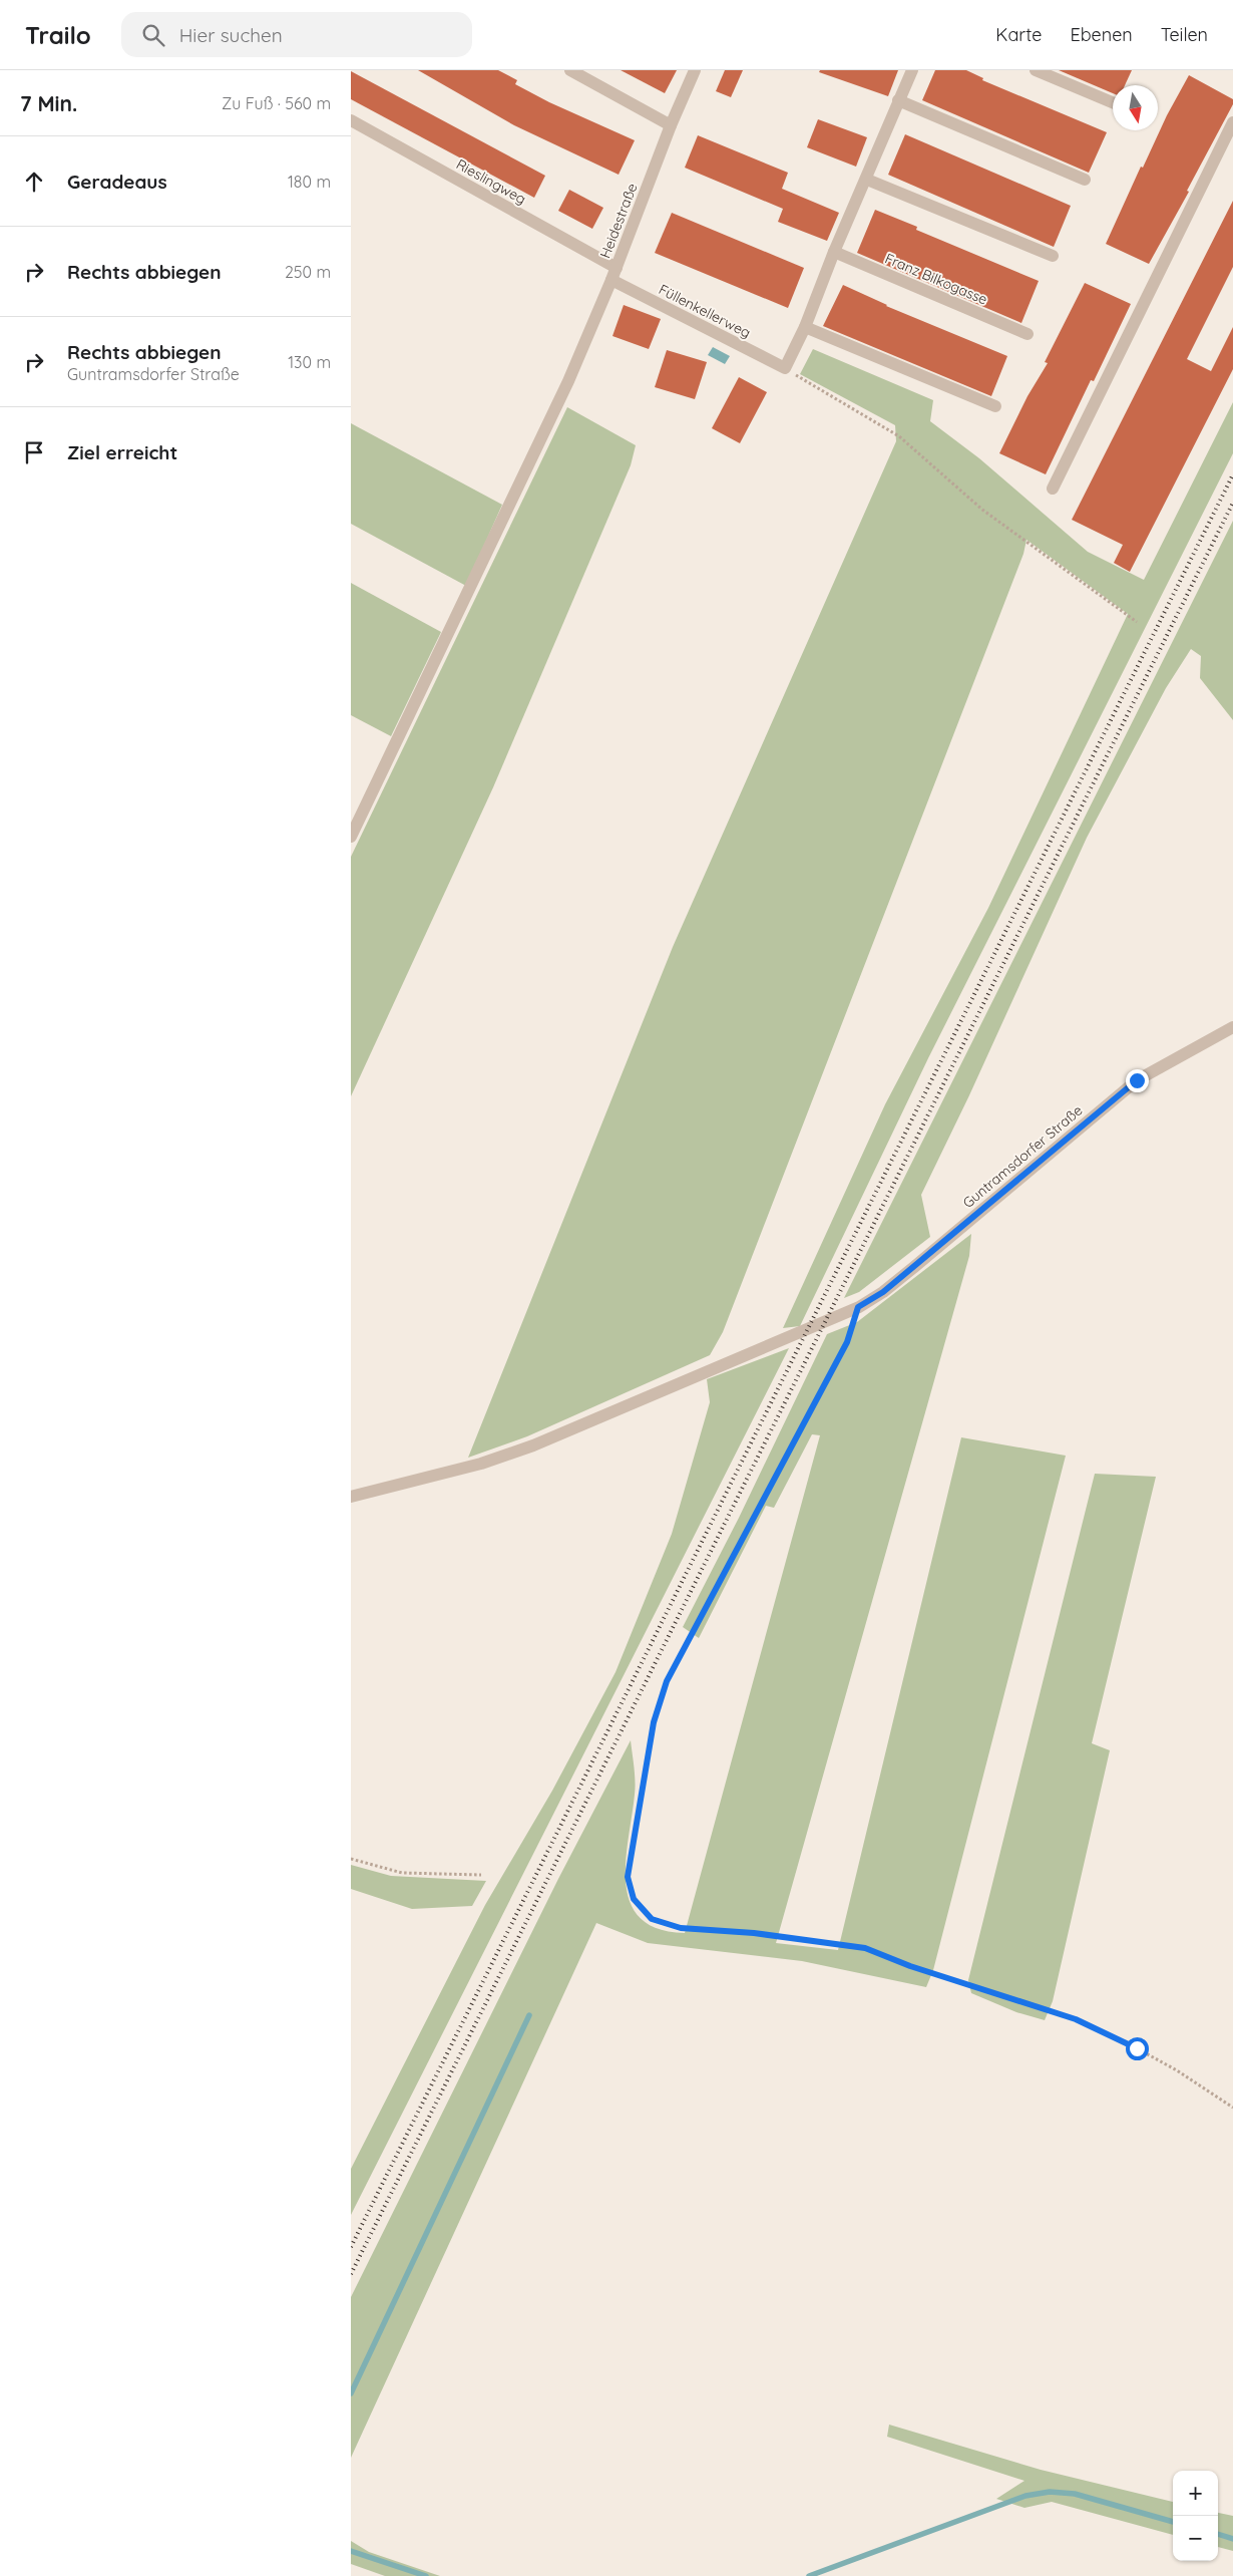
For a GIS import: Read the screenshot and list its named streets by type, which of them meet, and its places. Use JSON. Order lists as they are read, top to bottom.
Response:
{
  "streets": {
    "street": [
      "Rieslingweg",
      "Heidestraße",
      "Franz Bilkogasse",
      "Füllenkellerweg",
      "Guntramsdorfer Straße"
    ]
  },
  "crossings": [
    ["Rieslingweg", "Heidestraße"],
    ["Heidestraße", "Füllenkellerweg"]
  ],
  "north": "bottom",
  "page": {
    "header": "Trailo",
    "search": "Hier suchen",
    "nav": ["Karte", "Ebenen", "Teilen"],
    "heading": ["7 Min.", "Zu Fuß · 560 m"],
    "list": [
      ["Geradeaus", "180 m"],
      ["Rechts abbiegen", "250 m"],
      ["Rechts abbiegen", "Guntramsdorfer Straße", "130 m"],
      "Ziel erreicht"
    ],
    "map_buttons": ["+", "−"]
  }
}
